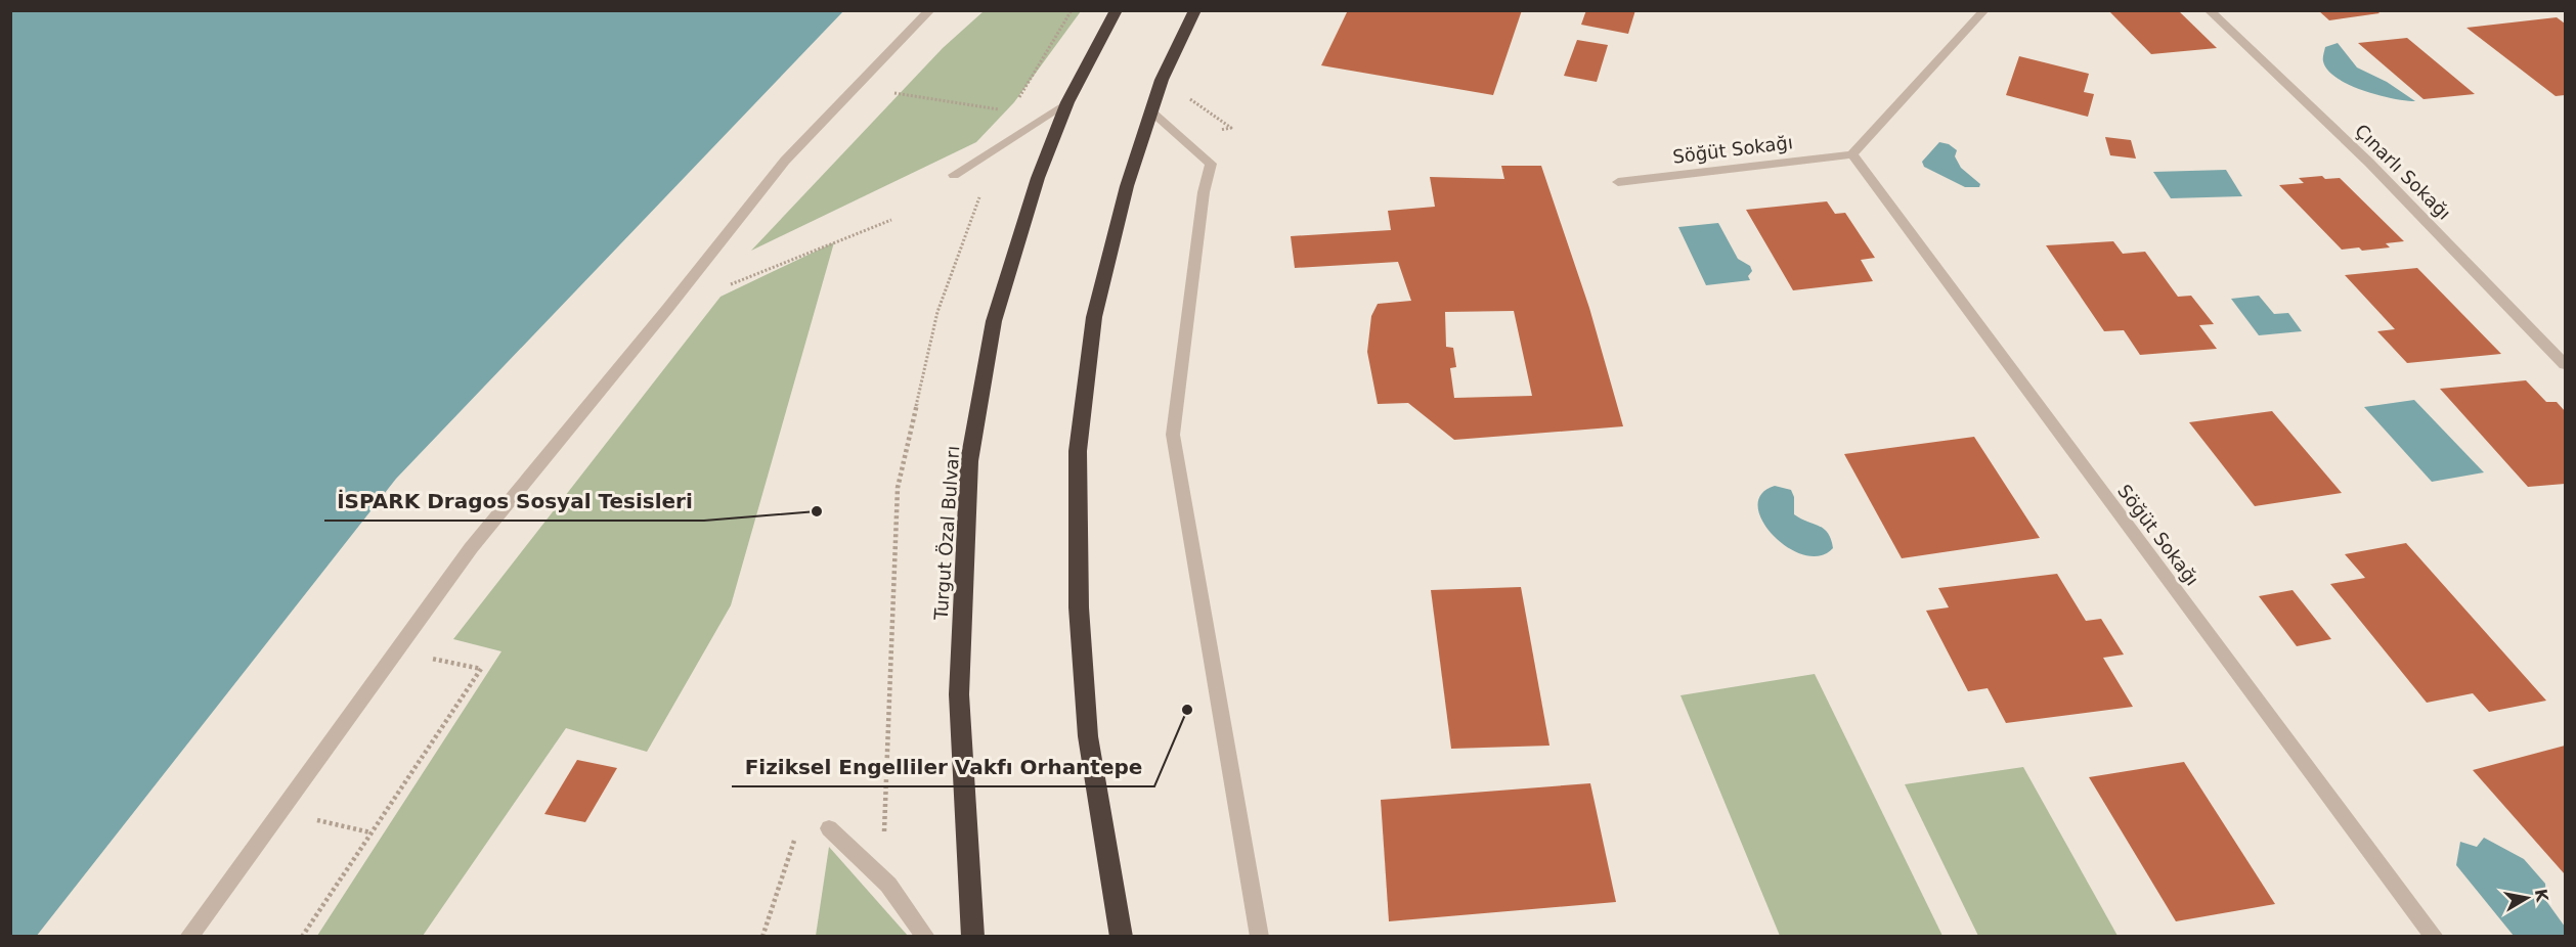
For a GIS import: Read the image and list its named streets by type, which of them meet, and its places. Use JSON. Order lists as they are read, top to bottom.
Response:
{
  "streets": {
    "highway": ["Turgut Özal Bulvarı"],
    "street": ["Söğüt Sokağı", "Çınarlı Sokağı"]
  },
  "places": ["İSPARK Dragos Sosyal Tesisleri", "Fiziksel Engelliler Vakfı Orhantepe"],
  "north": "right"
}
